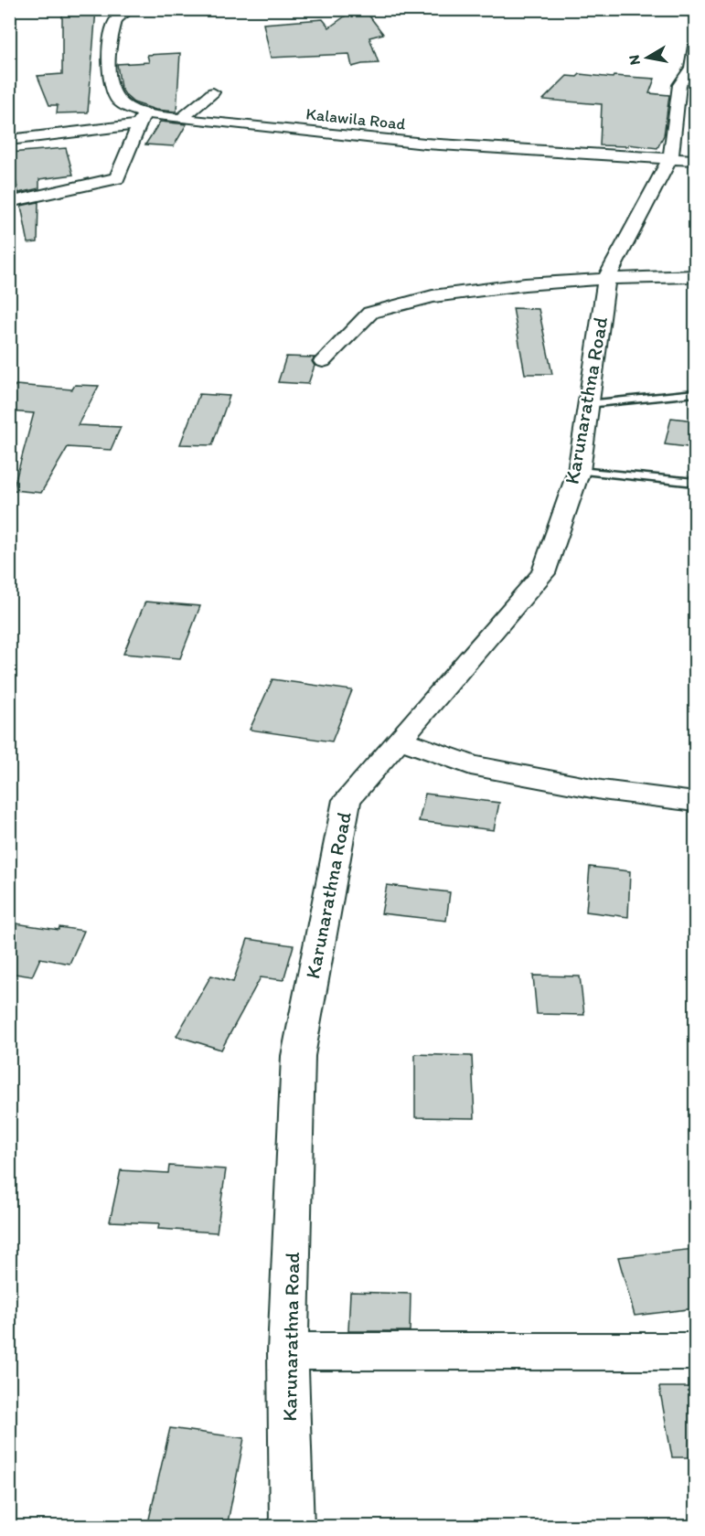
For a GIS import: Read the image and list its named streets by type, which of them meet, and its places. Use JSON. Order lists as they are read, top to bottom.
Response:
{
  "streets": {
    "street": ["Kalawila Road", "Karunarathna Road"]
  },
  "crossings": [
    ["Kalawila Road", "Karunarathna Road"]
  ],
  "north": "left"
}
